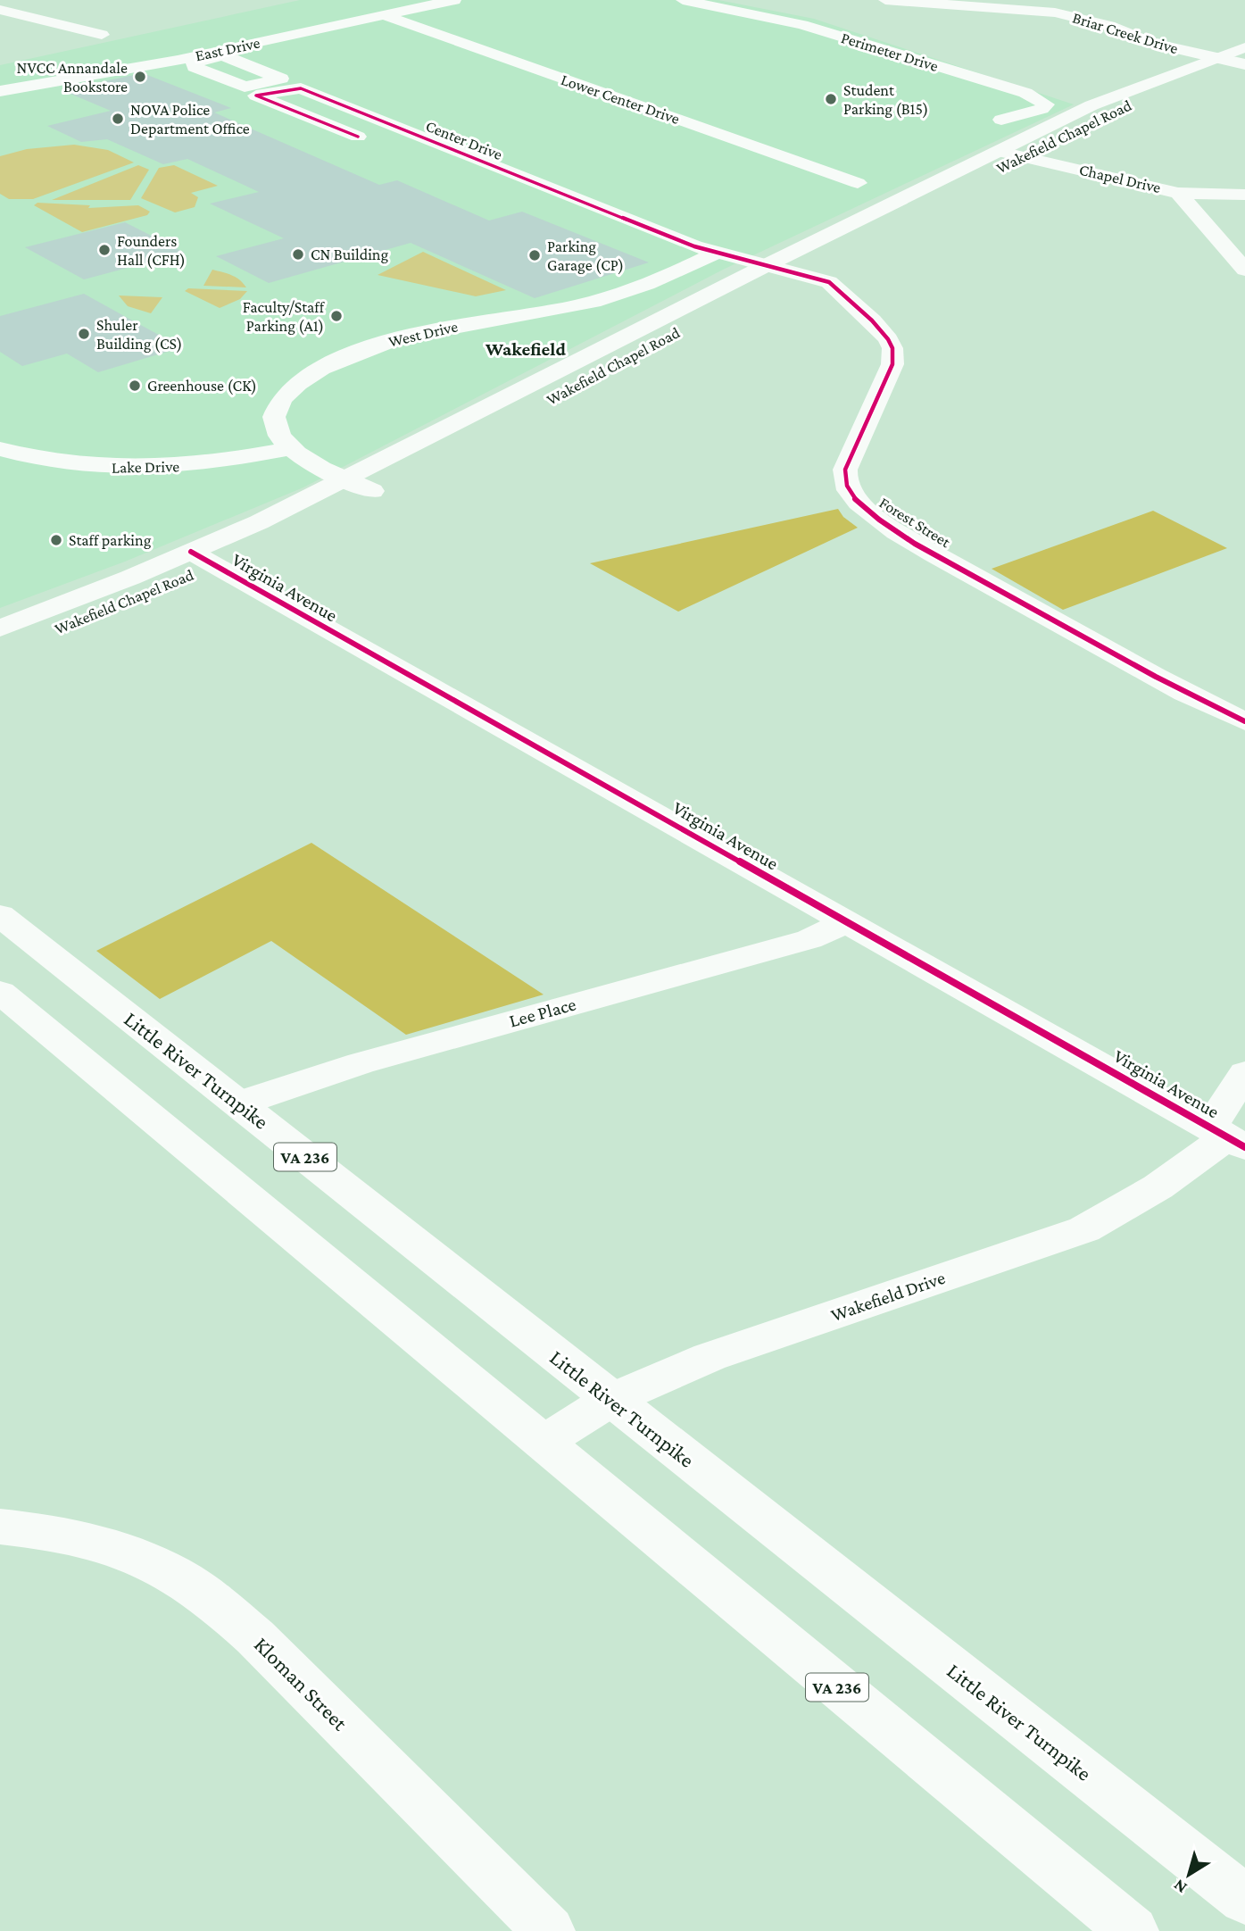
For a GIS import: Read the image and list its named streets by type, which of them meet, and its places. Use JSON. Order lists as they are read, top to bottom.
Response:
{
  "streets": {
    "street": [
      "Briar Creek Drive",
      "East Drive",
      "Perimeter Drive",
      "Lower Center Drive",
      "Wakefield Chapel Road",
      "Center Drive",
      "Chapel Drive",
      "West Drive",
      "Lake Drive",
      "Forest Street",
      "Virginia Avenue",
      "Lee Place",
      "Little River Turnpike",
      "VA 236",
      "Wakefield Drive",
      "Kloman Street"
    ]
  },
  "crossings": [
    ["Briar Creek Drive", "Wakefield Chapel Road"],
    ["East Drive", "Lower Center Drive"],
    ["Wakefield Chapel Road", "Center Drive"],
    ["Wakefield Chapel Road", "Chapel Drive"],
    ["Wakefield Chapel Road", "Forest Street"],
    ["Wakefield Chapel Road", "Virginia Avenue"],
    ["Center Drive", "West Drive"],
    ["Center Drive", "Forest Street"],
    ["West Drive", "Lake Drive"],
    ["Virginia Avenue", "Lee Place"],
    ["Virginia Avenue", "Wakefield Drive"],
    ["Lee Place", "Little River Turnpike"],
    ["Little River Turnpike", "Wakefield Drive"],
    ["VA 236", "Wakefield Drive"]
  ],
  "districts": ["Wakefield"],
  "places": [
    "NVCC Annandale Bookstore",
    "Student Parking (B15)",
    "NOVA Police Department Office",
    "Founders Hall (CFH)",
    "CN Building",
    "Parking Garage (CP)",
    "Faculty/Staff Parking (A1)",
    "Shuler Building (CS)",
    "Greenhouse (CK)",
    "Staff parking"
  ],
  "north": "bottom left"
}
